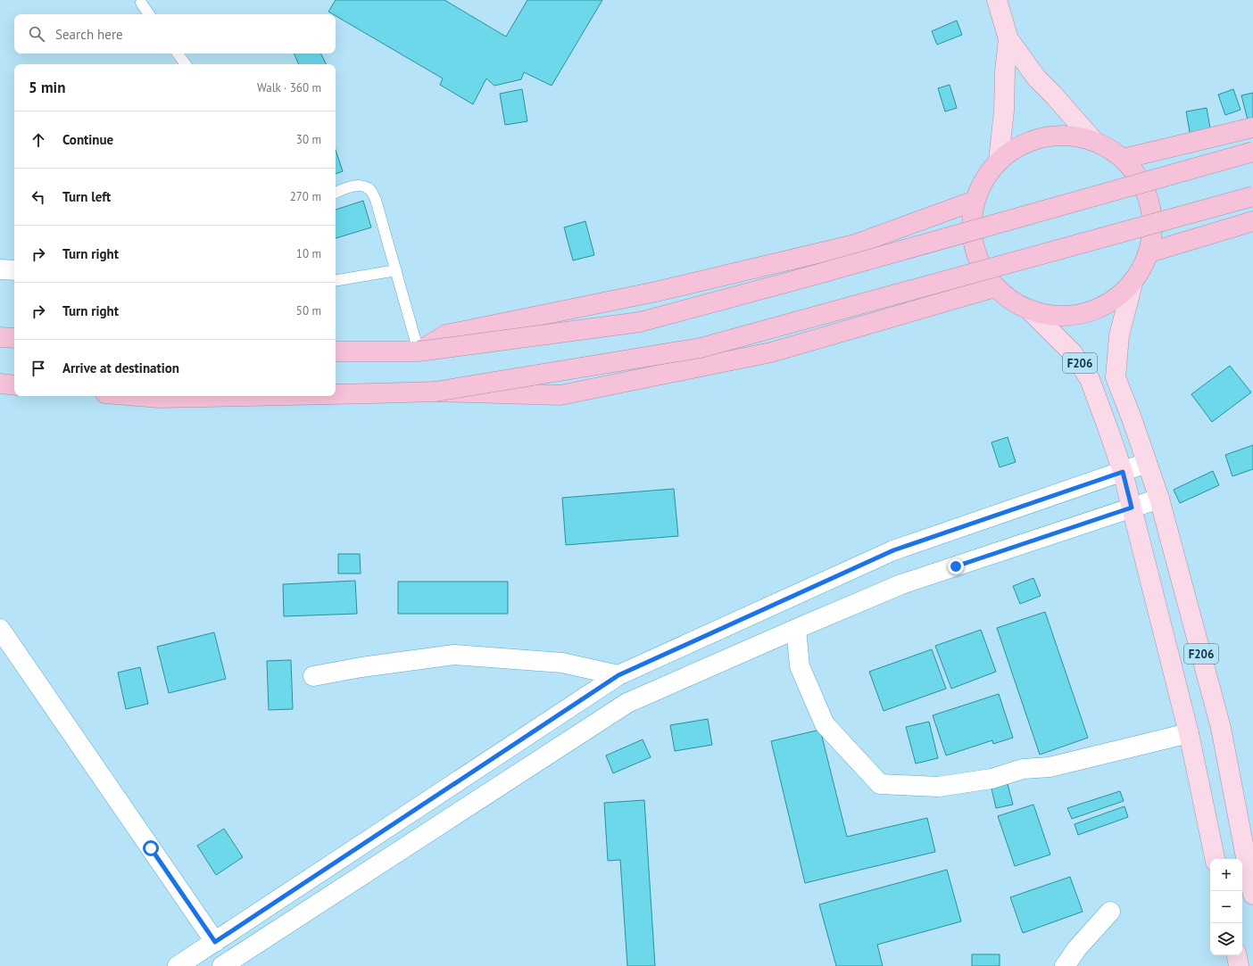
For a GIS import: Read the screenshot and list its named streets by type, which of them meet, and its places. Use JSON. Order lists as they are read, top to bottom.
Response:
{
  "streets": {
    "main road": ["F206"]
  },
  "page": {
    "search": "Search here",
    "heading": ["5 min", "Walk · 360 m"],
    "list": [
      ["Continue", "30 m"],
      ["Turn left", "270 m"],
      ["Turn right", "10 m"],
      ["Turn right", "50 m"],
      "Arrive at destination"
    ],
    "map_buttons": ["+", "−"]
  }
}
